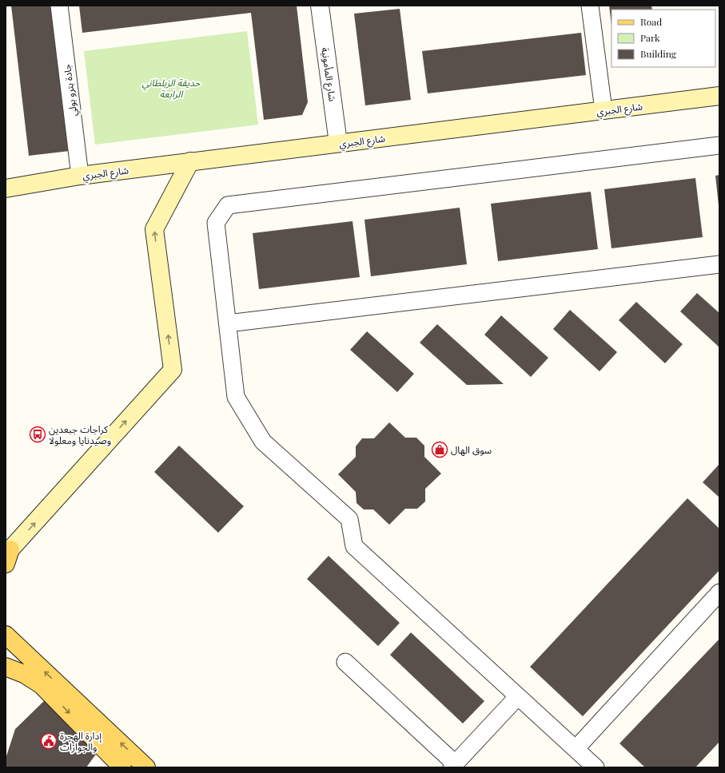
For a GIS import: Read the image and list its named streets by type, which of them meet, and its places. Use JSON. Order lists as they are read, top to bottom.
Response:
{
  "streets": {
    "main road": ["شارع الجبري"],
    "street": ["شارع المأمونية", "جادة بترو بولي"]
  },
  "crossings": [
    ["شارع المأمونية", "شارع الجبري"],
    ["جادة بترو بولي", "شارع الجبري"]
  ],
  "parks": ["حديقة الزبلطاني الرابعة"],
  "places": {
    "bus stop": ["كراجات جبعدين وصيدنايا ومعلولا"],
    "shop": ["سوق الهال"],
    "public building": ["إدارة الهجرة والجوازات"]
  },
  "legend": ["Road", "Park", "Building"]
}
